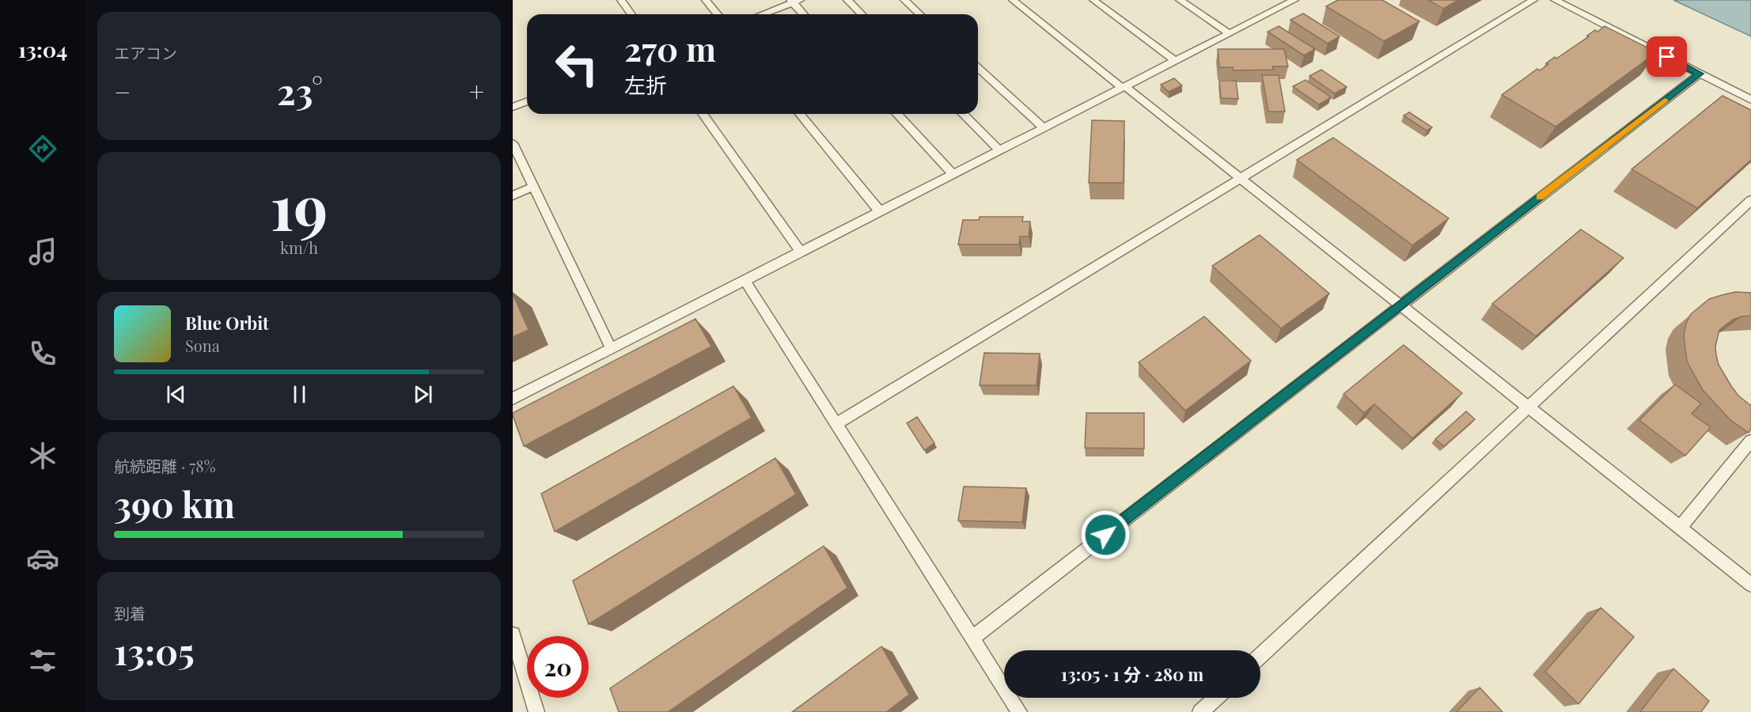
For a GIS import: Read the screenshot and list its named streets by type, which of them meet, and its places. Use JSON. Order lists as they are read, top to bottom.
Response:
{
  "page": {
    "tabs": "13:04",
    "tile": [
      "エアコン",
      ["19", "km/h"],
      ["航続距離 · 78%", "390 km"],
      ["到着", "13:05"]
    ],
    "turn": ["270 m", "左折"],
    "heat": ["−", "23°", "+"],
    "song": ["Blue Orbit", "Sona"],
    "limit": "20",
    "trip": "13:05 · 1 分 · 280 m"
  }
}
